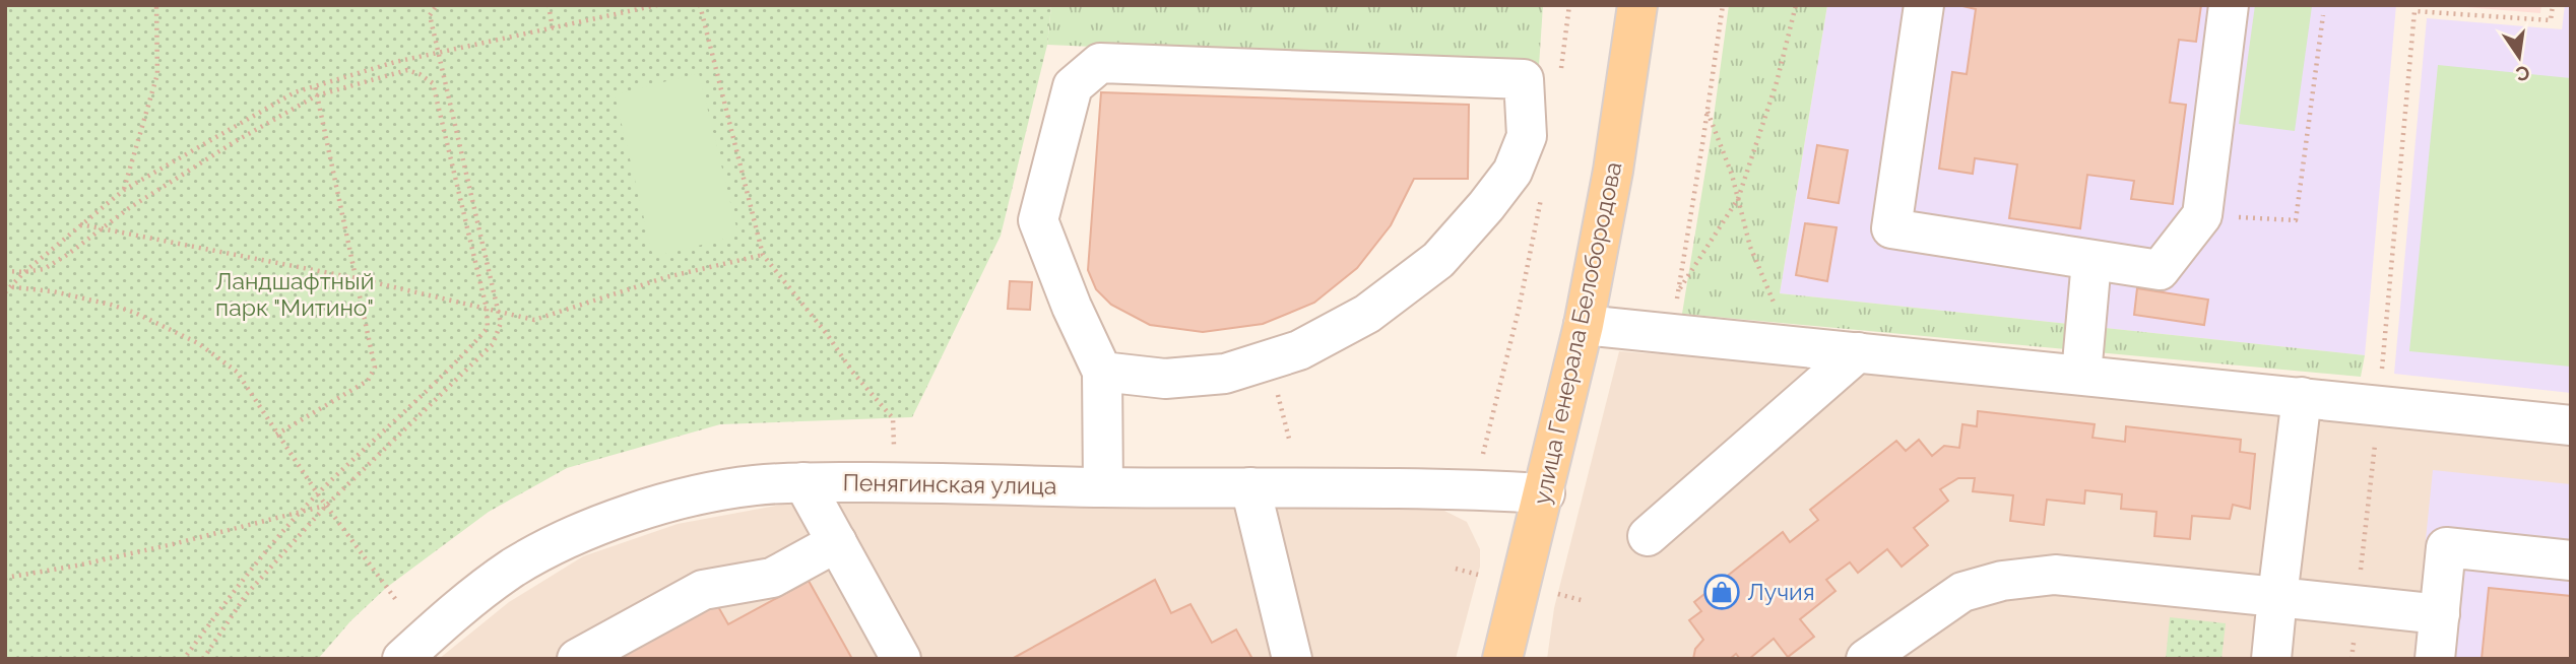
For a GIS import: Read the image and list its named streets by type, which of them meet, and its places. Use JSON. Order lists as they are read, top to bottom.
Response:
{
  "streets": {
    "main road": ["улица Генерала Белобородова"],
    "street": ["Пенягинская улица"]
  },
  "crossings": [
    ["улица Генерала Белобородова", "Пенягинская улица"]
  ],
  "parks": ["Ландшафтный парк \"Митино\""],
  "places": {
    "shop": ["Лучия"]
  },
  "north": "bottom"
}
